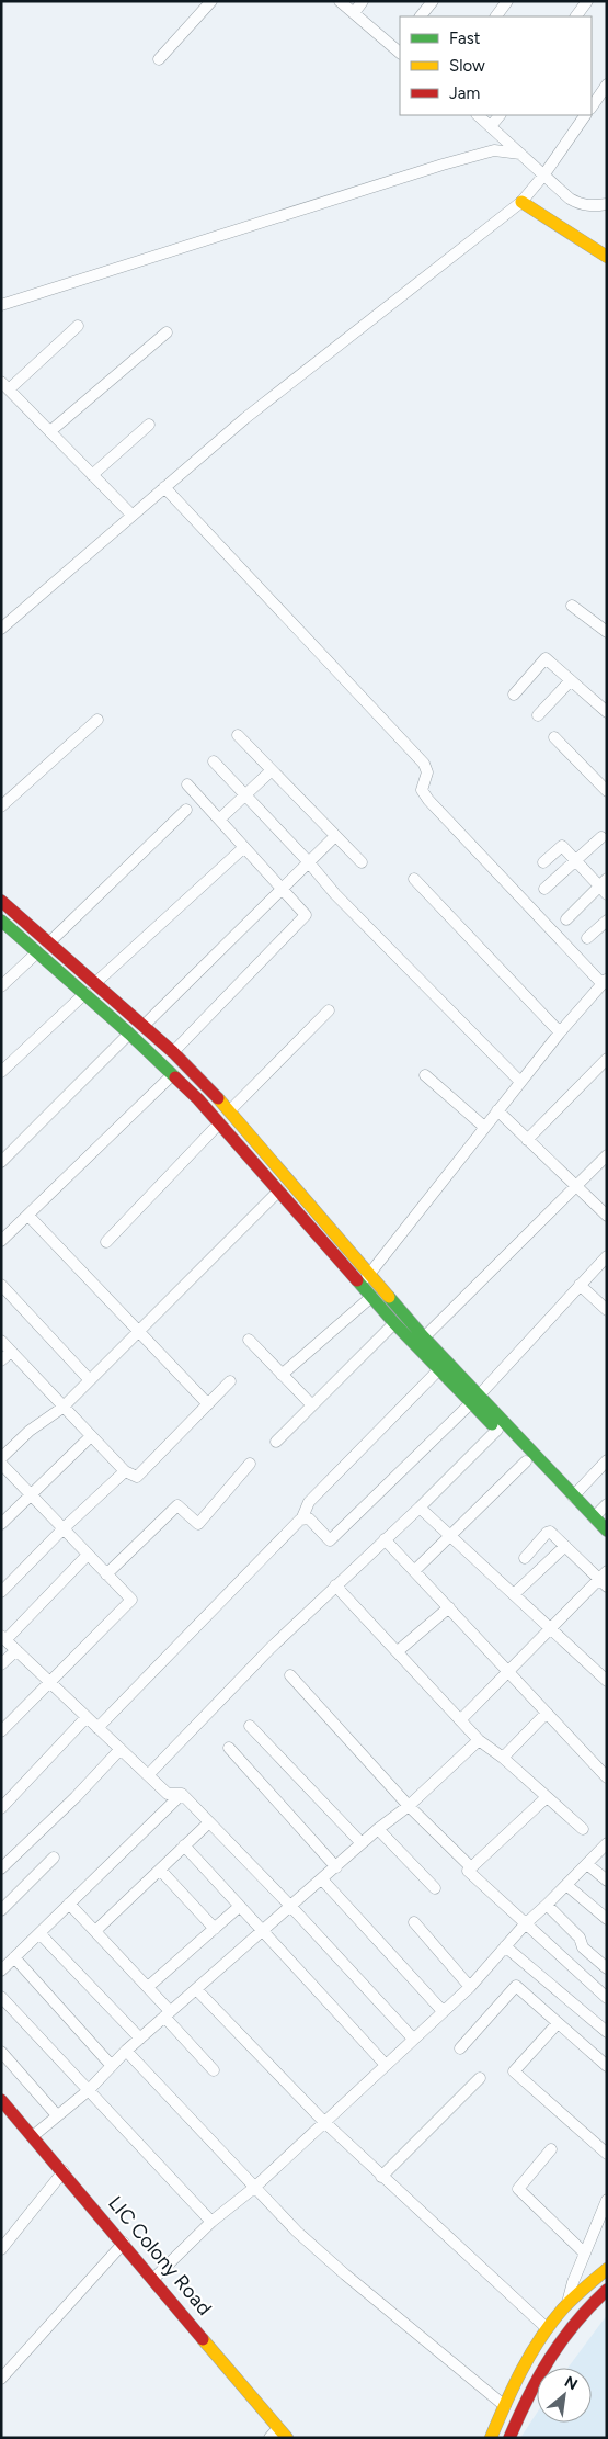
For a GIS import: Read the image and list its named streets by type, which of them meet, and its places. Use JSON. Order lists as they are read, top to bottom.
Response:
{
  "streets": {
    "main road": ["LIC Colony Road"]
  },
  "legend": ["Fast", "Slow", "Jam"],
  "north": "top right"
}
